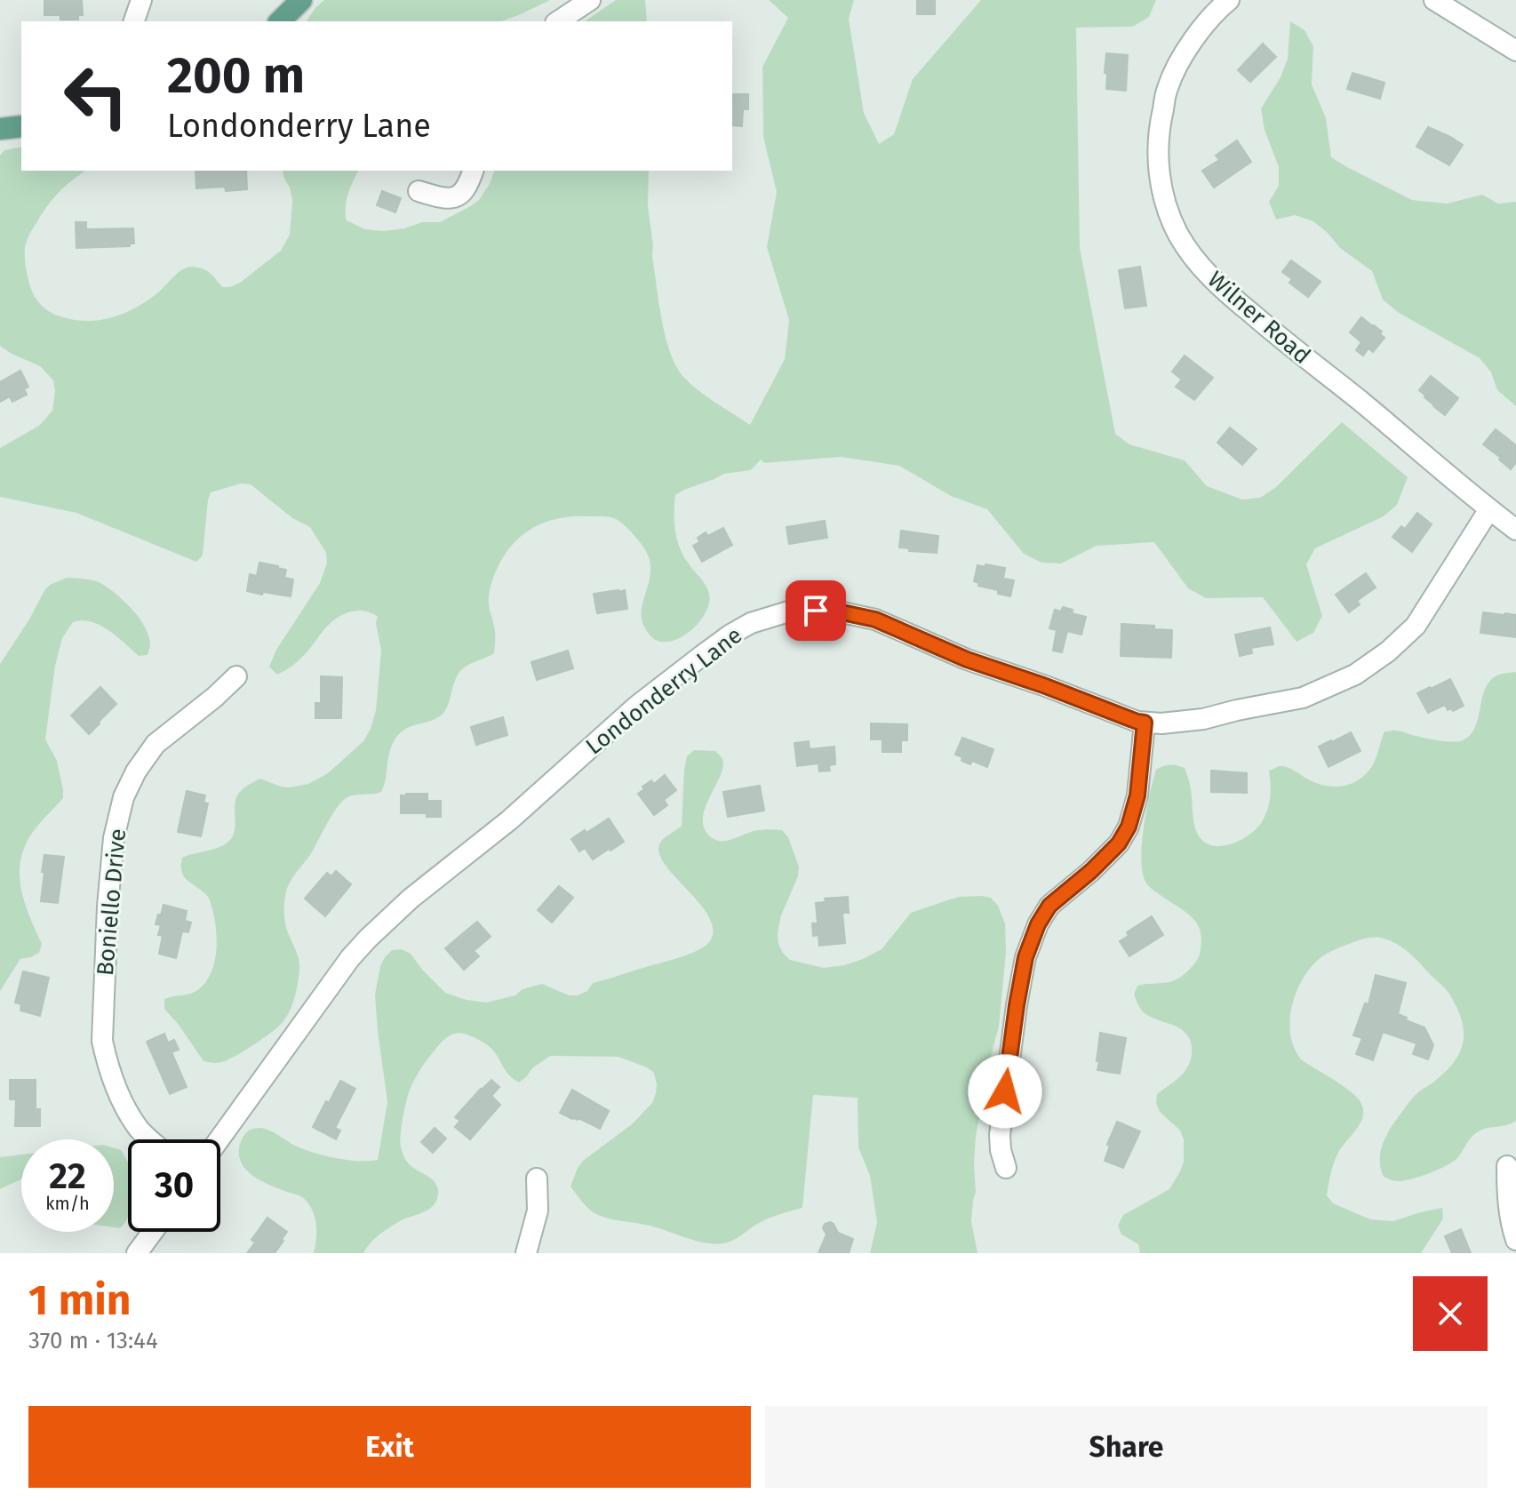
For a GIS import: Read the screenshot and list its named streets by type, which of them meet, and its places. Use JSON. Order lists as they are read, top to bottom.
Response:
{
  "streets": {
    "street": ["Wilner Road", "Londonderry Lane", "Boniello Drive"]
  },
  "crossings": [
    ["Wilner Road", "Londonderry Lane"]
  ],
  "page": {
    "turn": ["200 m", "Londonderry Lane"],
    "speed": "22 km/h",
    "limit": "30",
    "heading": ["1 min", "370 m · 13:44"],
    "buttons": ["Exit", "Share"]
  }
}
